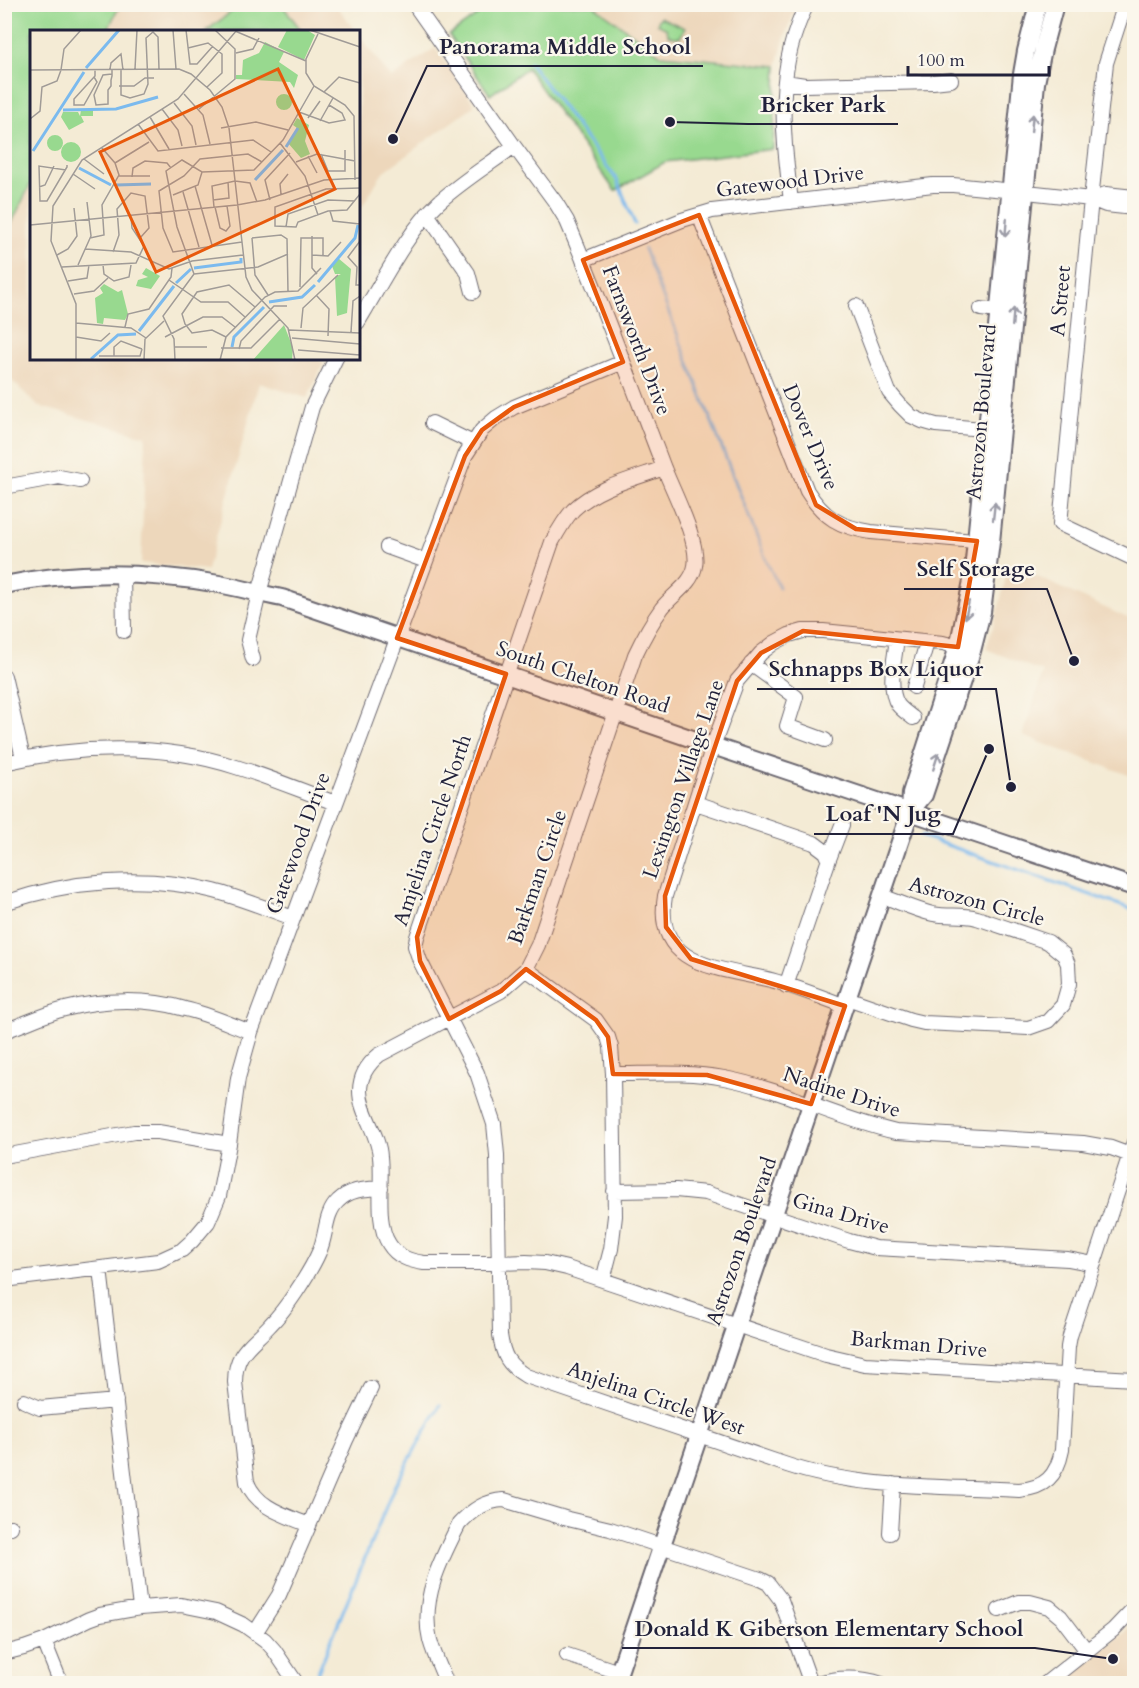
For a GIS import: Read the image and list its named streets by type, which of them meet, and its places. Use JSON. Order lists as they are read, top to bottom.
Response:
{
  "streets": {
    "main road": ["Astrozon Boulevard", "South Chelton Road"],
    "street": [
      "Gatewood Drive",
      "A Street",
      "Farnsworth Drive",
      "Dover Drive",
      "Lexington Village Lane",
      "Amjelina Circle North",
      "Barkman Circle",
      "Astrozon Circle",
      "Nadine Drive",
      "Gina Drive",
      "Barkman Drive",
      "Anjelina Circle West"
    ]
  },
  "crossings": [
    ["Gatewood Drive", "A Street"],
    ["Gatewood Drive", "Farnsworth Drive"],
    ["Gatewood Drive", "Astrozon Boulevard"],
    ["Gatewood Drive", "Dover Drive"],
    ["Gatewood Drive", "South Chelton Road"],
    ["Farnsworth Drive", "South Chelton Road"],
    ["Farnsworth Drive", "Amjelina Circle North"],
    ["Farnsworth Drive", "Barkman Circle"],
    ["Astrozon Boulevard", "Dover Drive"],
    ["Astrozon Boulevard", "South Chelton Road"],
    ["Astrozon Boulevard", "Lexington Village Lane"],
    ["Astrozon Boulevard", "Astrozon Circle"],
    ["Astrozon Boulevard", "Nadine Drive"],
    ["Astrozon Boulevard", "Gina Drive"],
    ["Astrozon Boulevard", "Barkman Drive"],
    ["Astrozon Boulevard", "Anjelina Circle West"],
    ["South Chelton Road", "Lexington Village Lane"],
    ["South Chelton Road", "Amjelina Circle North"],
    ["South Chelton Road", "Barkman Circle"],
    ["Lexington Village Lane", "Astrozon Circle"],
    ["Amjelina Circle North", "Barkman Circle"],
    ["Amjelina Circle North", "Barkman Drive"],
    ["Amjelina Circle North", "Anjelina Circle West"],
    ["Barkman Circle", "Barkman Drive"],
    ["Barkman Circle", "Anjelina Circle West"],
    ["Nadine Drive", "Anjelina Circle West"],
    ["Gina Drive", "Anjelina Circle West"],
    ["Barkman Drive", "Anjelina Circle West"]
  ],
  "places": [
    "Bricker Park",
    "Panorama Middle School",
    "Self Storage",
    "Loaf 'N Jug",
    "Schnapps Box Liquor",
    "Donald K Giberson Elementary School"
  ],
  "scale_bar": "100 m"
}
